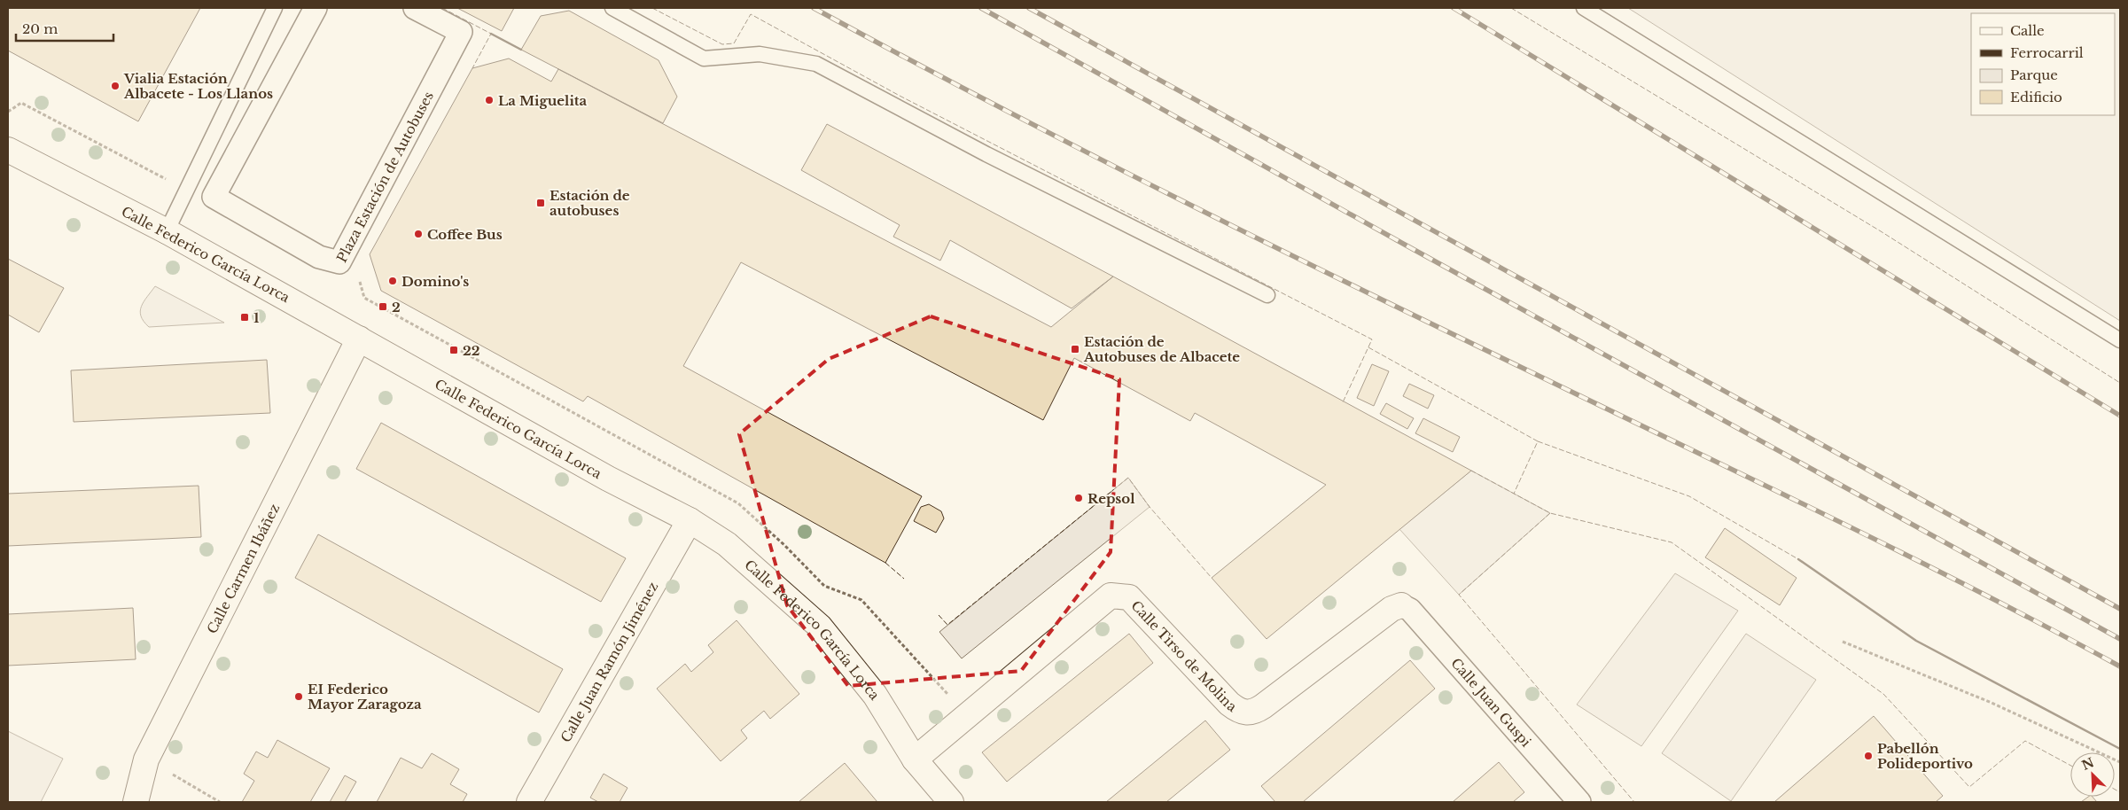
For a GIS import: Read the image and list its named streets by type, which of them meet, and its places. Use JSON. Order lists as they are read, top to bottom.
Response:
{
  "streets": {
    "street": [
      "Plaza Estación de Autobuses",
      "Calle Federico García Lorca",
      "Calle Carmen Ibáñez",
      "Calle Tirso de Molina",
      "Calle Juan Ramón Jiménez",
      "Calle Juan Guspi"
    ]
  },
  "crossings": [
    ["Calle Federico García Lorca", "Calle Carmen Ibáñez"],
    ["Calle Federico García Lorca", "Calle Tirso de Molina"],
    ["Calle Federico García Lorca", "Calle Juan Ramón Jiménez"],
    ["Calle Tirso de Molina", "Calle Juan Guspi"]
  ],
  "places": {
    "other": [
      "Vialia Estación Albacete - Los Llanos",
      "La Miguelita",
      "Coffee Bus",
      "Domino's",
      "Repsol",
      "EI Federico Mayor Zaragoza",
      "Pabellón Polideportivo"
    ],
    "transit": [
      "Estación de autobuses",
      "2",
      "1",
      "Estación de Autobuses de Albacete",
      "22"
    ]
  },
  "legend": [
    "Calle",
    "Ferrocarril",
    "Parque",
    "Edificio"
  ],
  "scale_bar": "20 m",
  "north": "top left"
}
